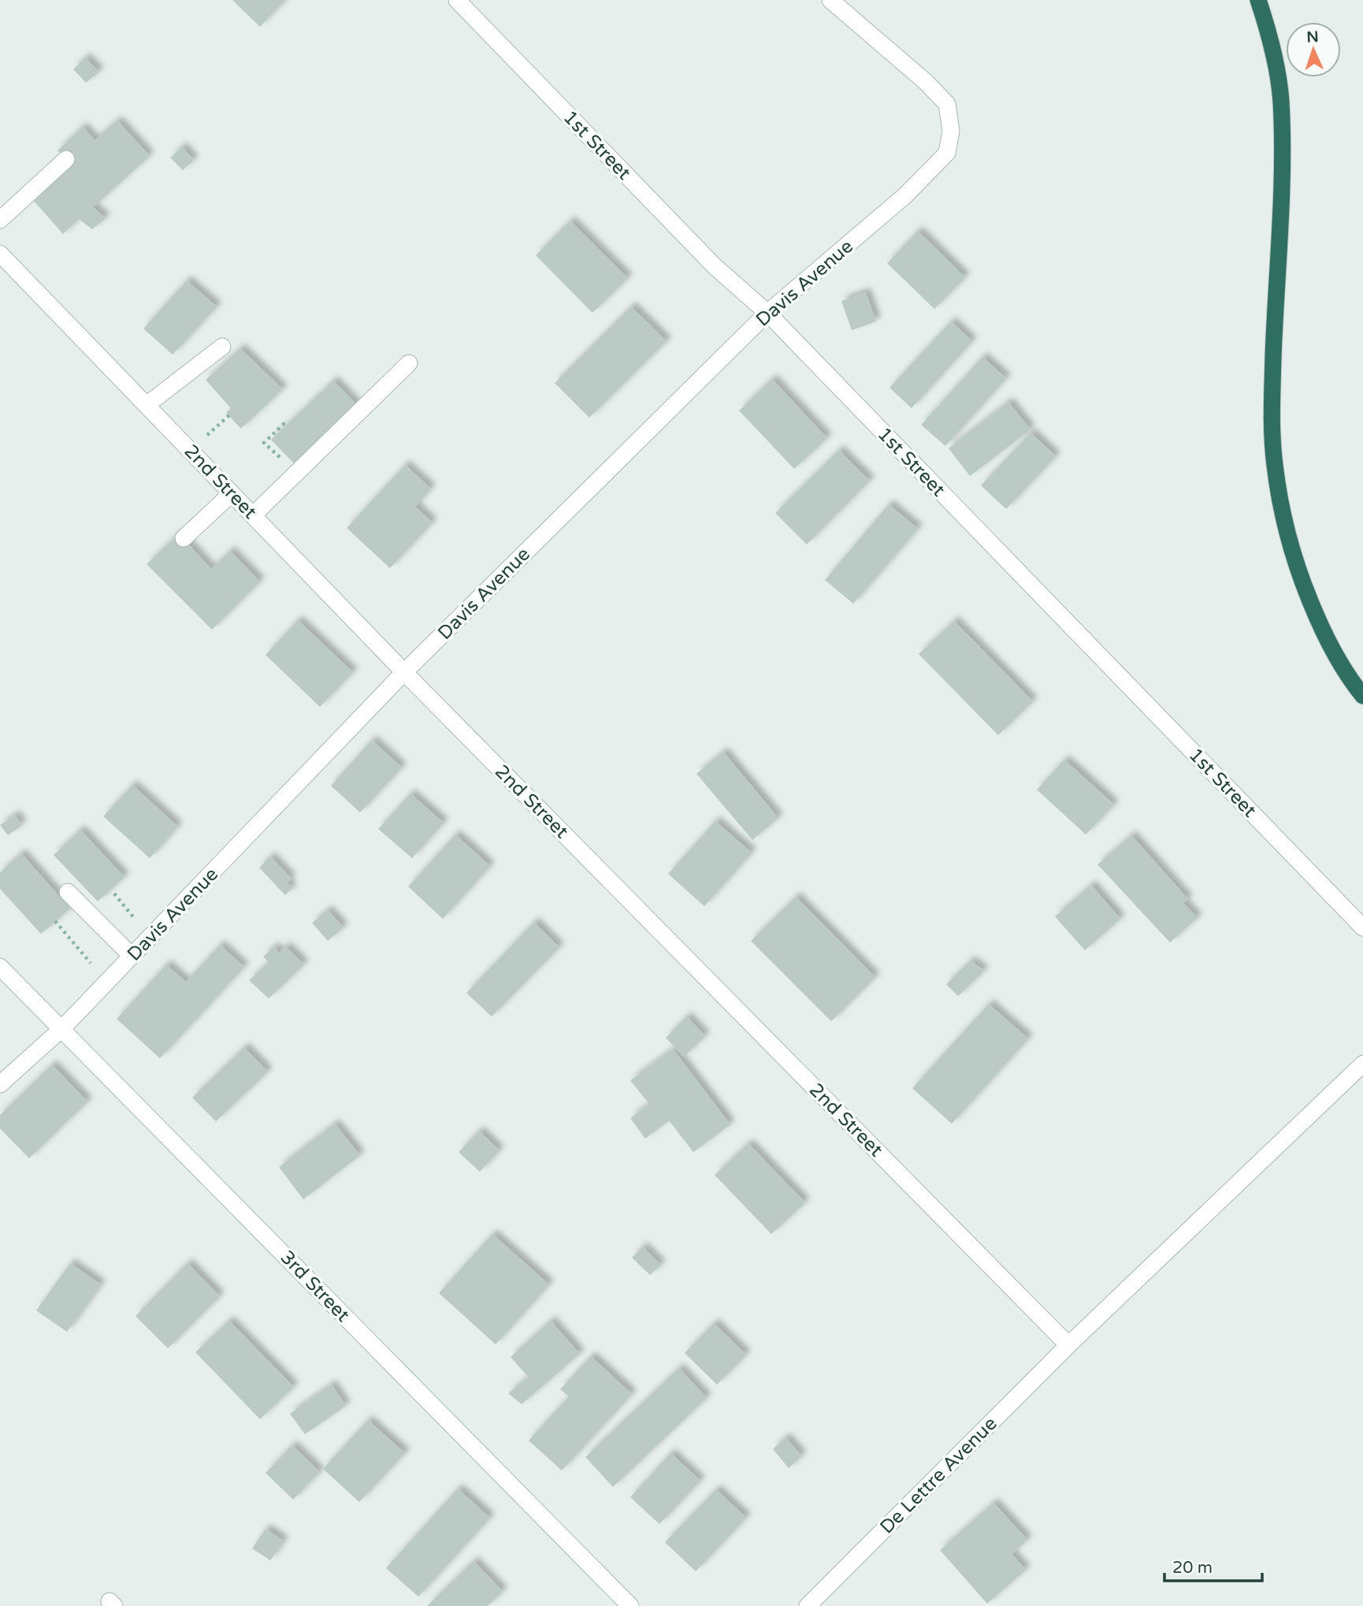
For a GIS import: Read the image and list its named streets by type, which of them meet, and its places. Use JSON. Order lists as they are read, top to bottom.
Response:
{
  "streets": {
    "street": [
      "1st Street",
      "Davis Avenue",
      "2nd Street",
      "3rd Street",
      "De Lettre Avenue"
    ]
  },
  "crossings": [
    ["1st Street", "Davis Avenue"],
    ["Davis Avenue", "2nd Street"],
    ["Davis Avenue", "3rd Street"],
    ["2nd Street", "De Lettre Avenue"]
  ],
  "scale_bar": "20 m",
  "north": "top"
}
